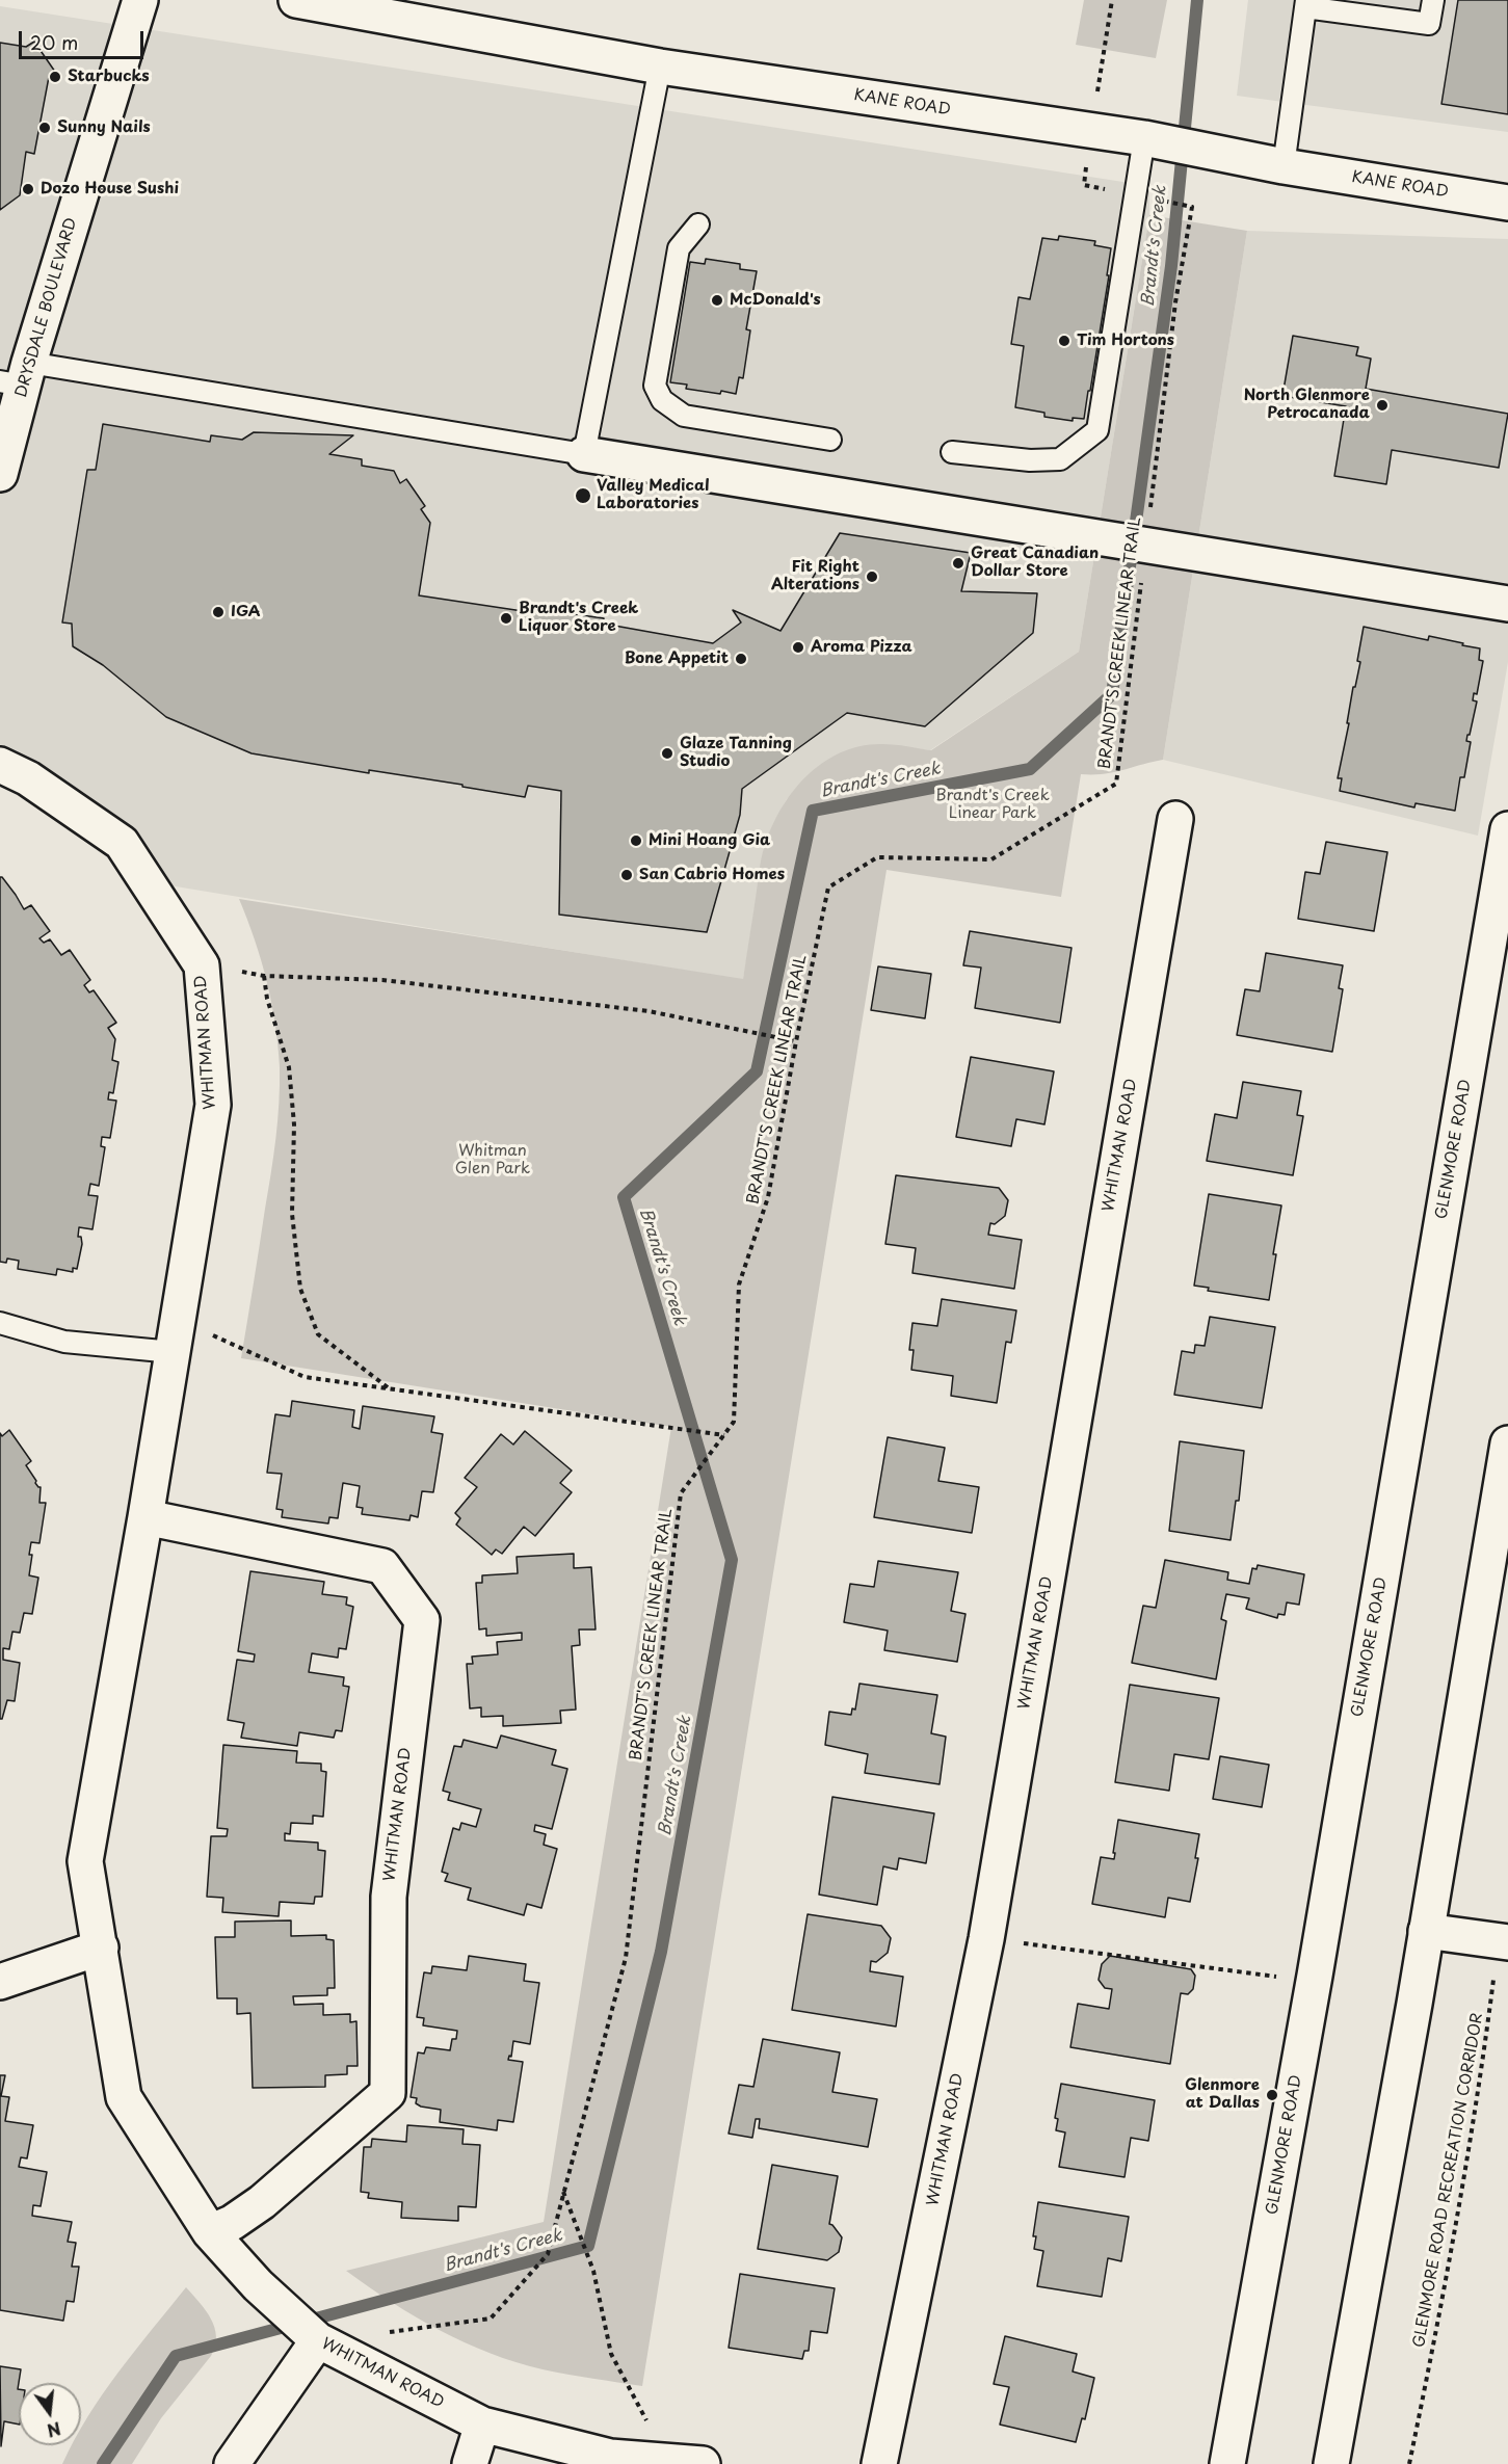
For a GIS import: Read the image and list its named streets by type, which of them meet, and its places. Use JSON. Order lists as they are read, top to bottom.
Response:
{
  "streets": {
    "street": [
      "KANE ROAD",
      "DRYSDALE BOULEVARD",
      "WHITMAN ROAD",
      "GLENMORE ROAD"
    ],
    "path": ["BRANDT'S CREEK LINEAR TRAIL", "GLENMORE ROAD RECREATION CORRIDOR"]
  },
  "crossings": [
    ["KANE ROAD", "BRANDT'S CREEK LINEAR TRAIL"]
  ],
  "water": ["Brandt's Creek"],
  "parks": ["Brandt's Creek Linear Park", "Whitman Glen Park"],
  "places": [
    "Starbucks",
    "Sunny Nails",
    "Dozo House Sushi",
    "McDonald's",
    "Tim Hortons",
    "North Glenmore Petrocanada",
    "Valley Medical Laboratories",
    "Great Canadian Dollar Store",
    "Fit Right Alterations",
    "IGA",
    "Brandt's Creek Liquor Store",
    "Aroma Pizza",
    "Bone Appetit",
    "Glaze Tanning Studio",
    "Mini Hoang Gia",
    "San Cabrio Homes",
    "Glenmore at Dallas"
  ],
  "scale_bar": "20 m",
  "north": "bottom"
}
